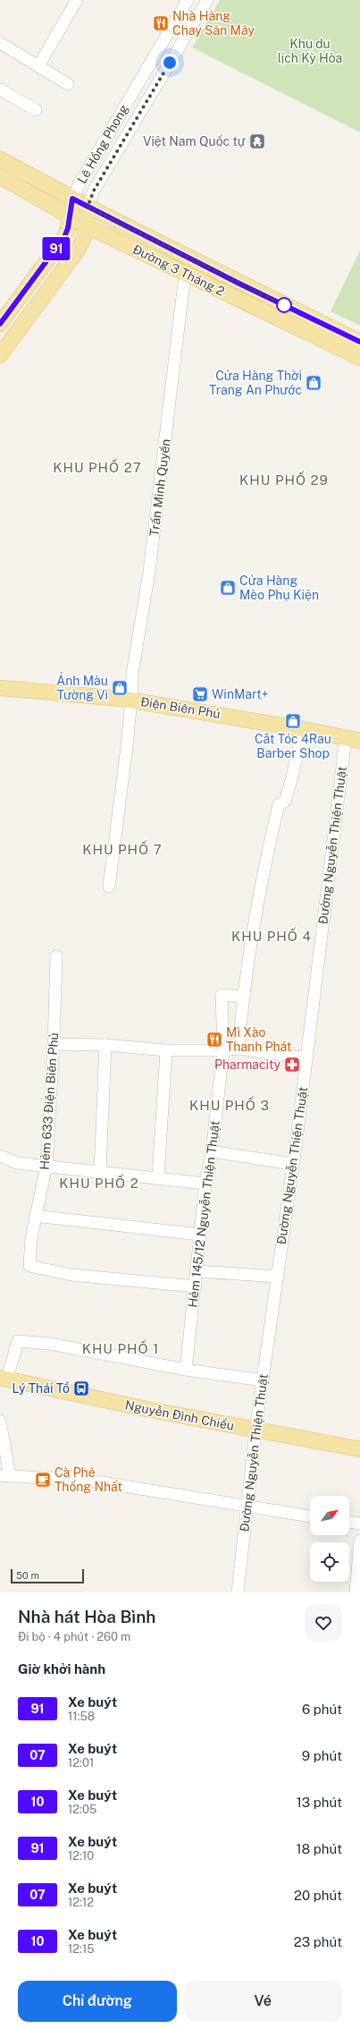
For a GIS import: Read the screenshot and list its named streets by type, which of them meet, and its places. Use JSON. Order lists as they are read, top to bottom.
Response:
{
  "streets": {
    "main road": [
      "Lê Hồng Phong",
      "Đường 3 Tháng 2",
      "Điện Biên Phủ",
      "Nguyễn Đình Chiểu"
    ],
    "street": [
      "Trần Minh Quyền",
      "Đường Nguyễn Thiện Thuật",
      "Hẻm 633 Ðiện Biên Phủ",
      "Hẻm 145/12 Nguyễn Thiện Thuật"
    ]
  },
  "crossings": [
    ["Lê Hồng Phong", "Đường 3 Tháng 2"],
    ["Đường 3 Tháng 2", "Trần Minh Quyền"],
    ["Trần Minh Quyền", "Điện Biên Phủ"],
    ["Điện Biên Phủ", "Đường Nguyễn Thiện Thuật"],
    ["Đường Nguyễn Thiện Thuật", "Nguyễn Đình Chiểu"],
    ["Hẻm 633 Ðiện Biên Phủ", "Hẻm 145/12 Nguyễn Thiện Thuật"]
  ],
  "districts": [
    "KHU PHỐ 27",
    "KHU PHỐ 29",
    "KHU PHỐ 7",
    "KHU PHỐ 4",
    "KHU PHỐ 3",
    "KHU PHỐ 2",
    "KHU PHỐ 1"
  ],
  "parks": ["Khu du lịch Kỳ Hòa"],
  "places": {
    "restaurant": ["Nhà Hàng Chay Sân Mây", "Mì Xào Thanh Phát"],
    "temple": ["Việt Nam Quốc tự"],
    "shop": [
      "Cửa Hàng Thời Trang An Phước",
      "Cửa Hàng Mèo Phụ Kiện",
      "Ảnh Màu Tường Vi",
      "Cắt Tóc 4Rau Barber Shop"
    ],
    "supermarket": ["WinMart+"],
    "pharmacy": ["Pharmacity"],
    "bus stop": ["Lý Thái Tổ"],
    "cafe": ["Cà Phê Thống Nhất"]
  },
  "lines": ["bus line 91"],
  "scale_bar": "50 m",
  "north": "top right",
  "page": {
    "on_map": "91",
    "scale": "50 m",
    "heading": [
      ["Nhà hát Hòa Bình", "Đi bộ · 4 phút · 260 m"],
      "Giờ khởi hành"
    ],
    "list": [
      {
        "mark": "91",
        "name": "Xe buýt",
        "note": "11:58",
        "value": "6 phút"
      },
      {
        "mark": "07",
        "name": "Xe buýt",
        "note": "12:01",
        "value": "9 phút"
      },
      {
        "mark": "10",
        "name": "Xe buýt",
        "note": "12:05",
        "value": "13 phút"
      },
      {
        "mark": "91",
        "name": "Xe buýt",
        "note": "12:10",
        "value": "18 phút"
      },
      {
        "mark": "07",
        "name": "Xe buýt",
        "note": "12:12",
        "value": "20 phút"
      },
      {
        "mark": "10",
        "name": "Xe buýt",
        "note": "12:15",
        "value": "23 phút"
      }
    ],
    "buttons": ["Chỉ đường", "Vé"]
  }
}
